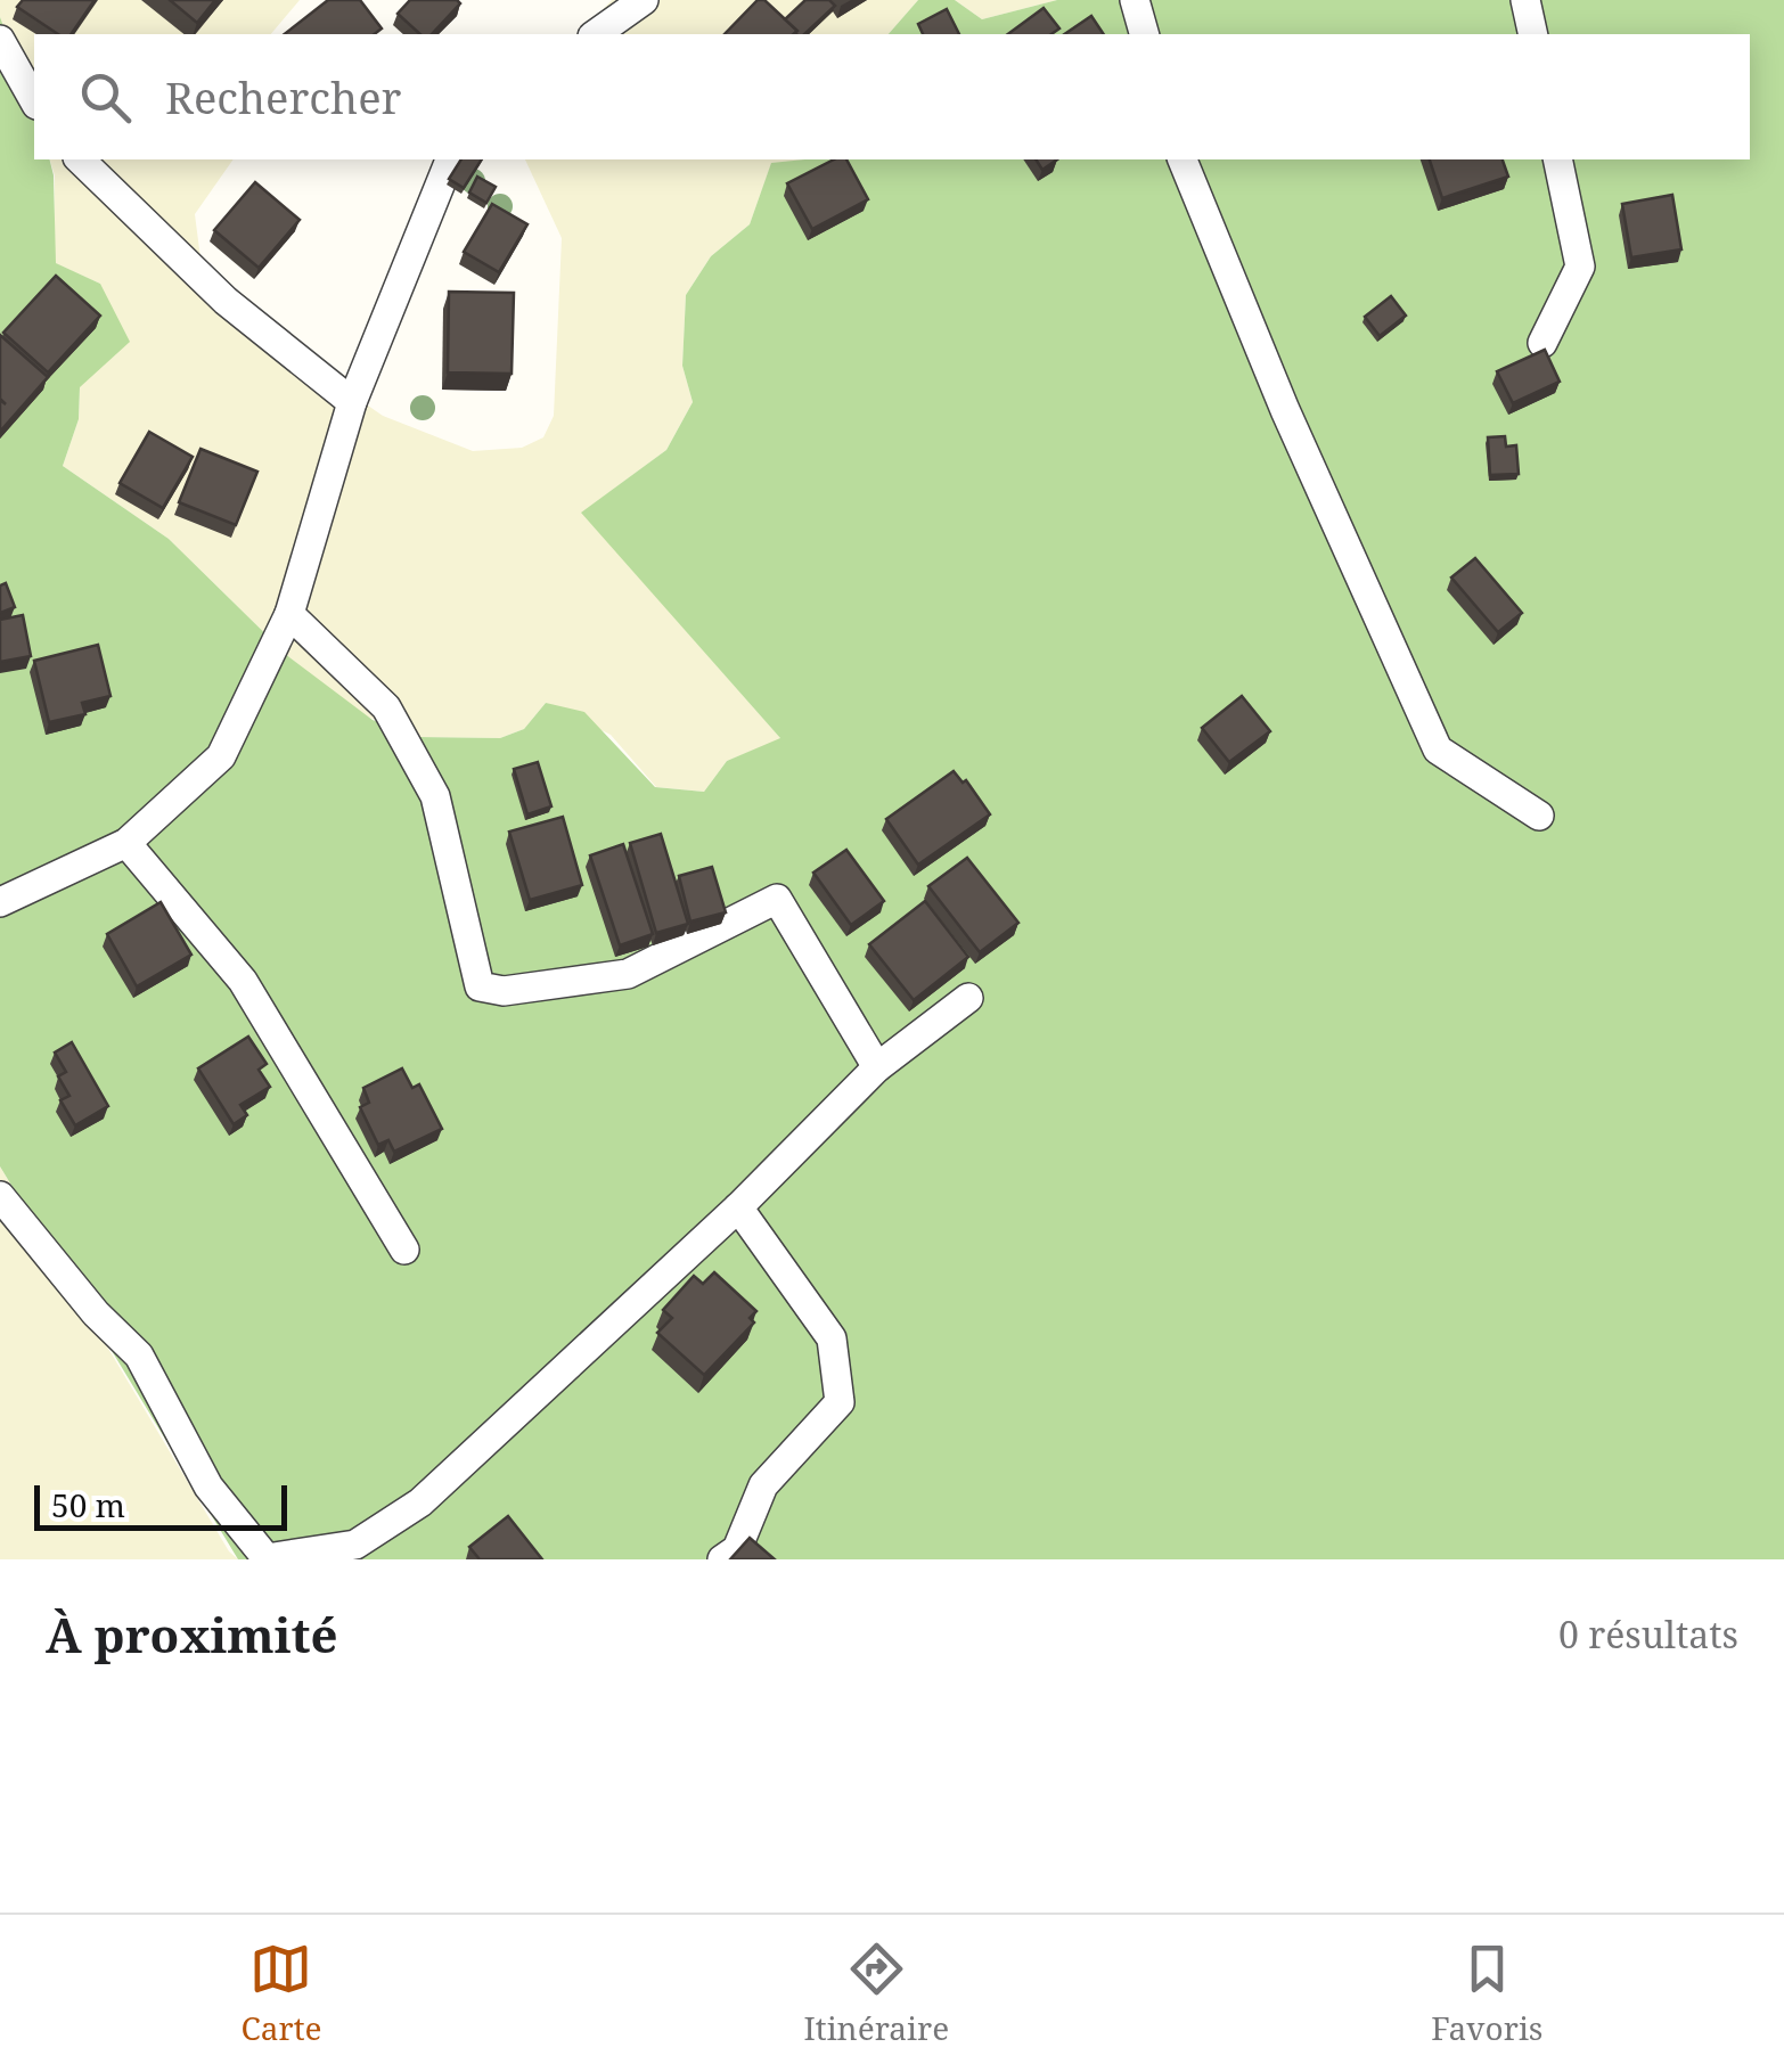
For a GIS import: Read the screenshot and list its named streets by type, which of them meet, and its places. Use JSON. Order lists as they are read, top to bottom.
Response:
{
  "scale_bar": "50 m",
  "page": {
    "search": "Rechercher",
    "scale": "50 m",
    "heading": ["À proximité", "0 résultats"],
    "nav": ["Carte", "Itinéraire", "Favoris"]
  }
}
